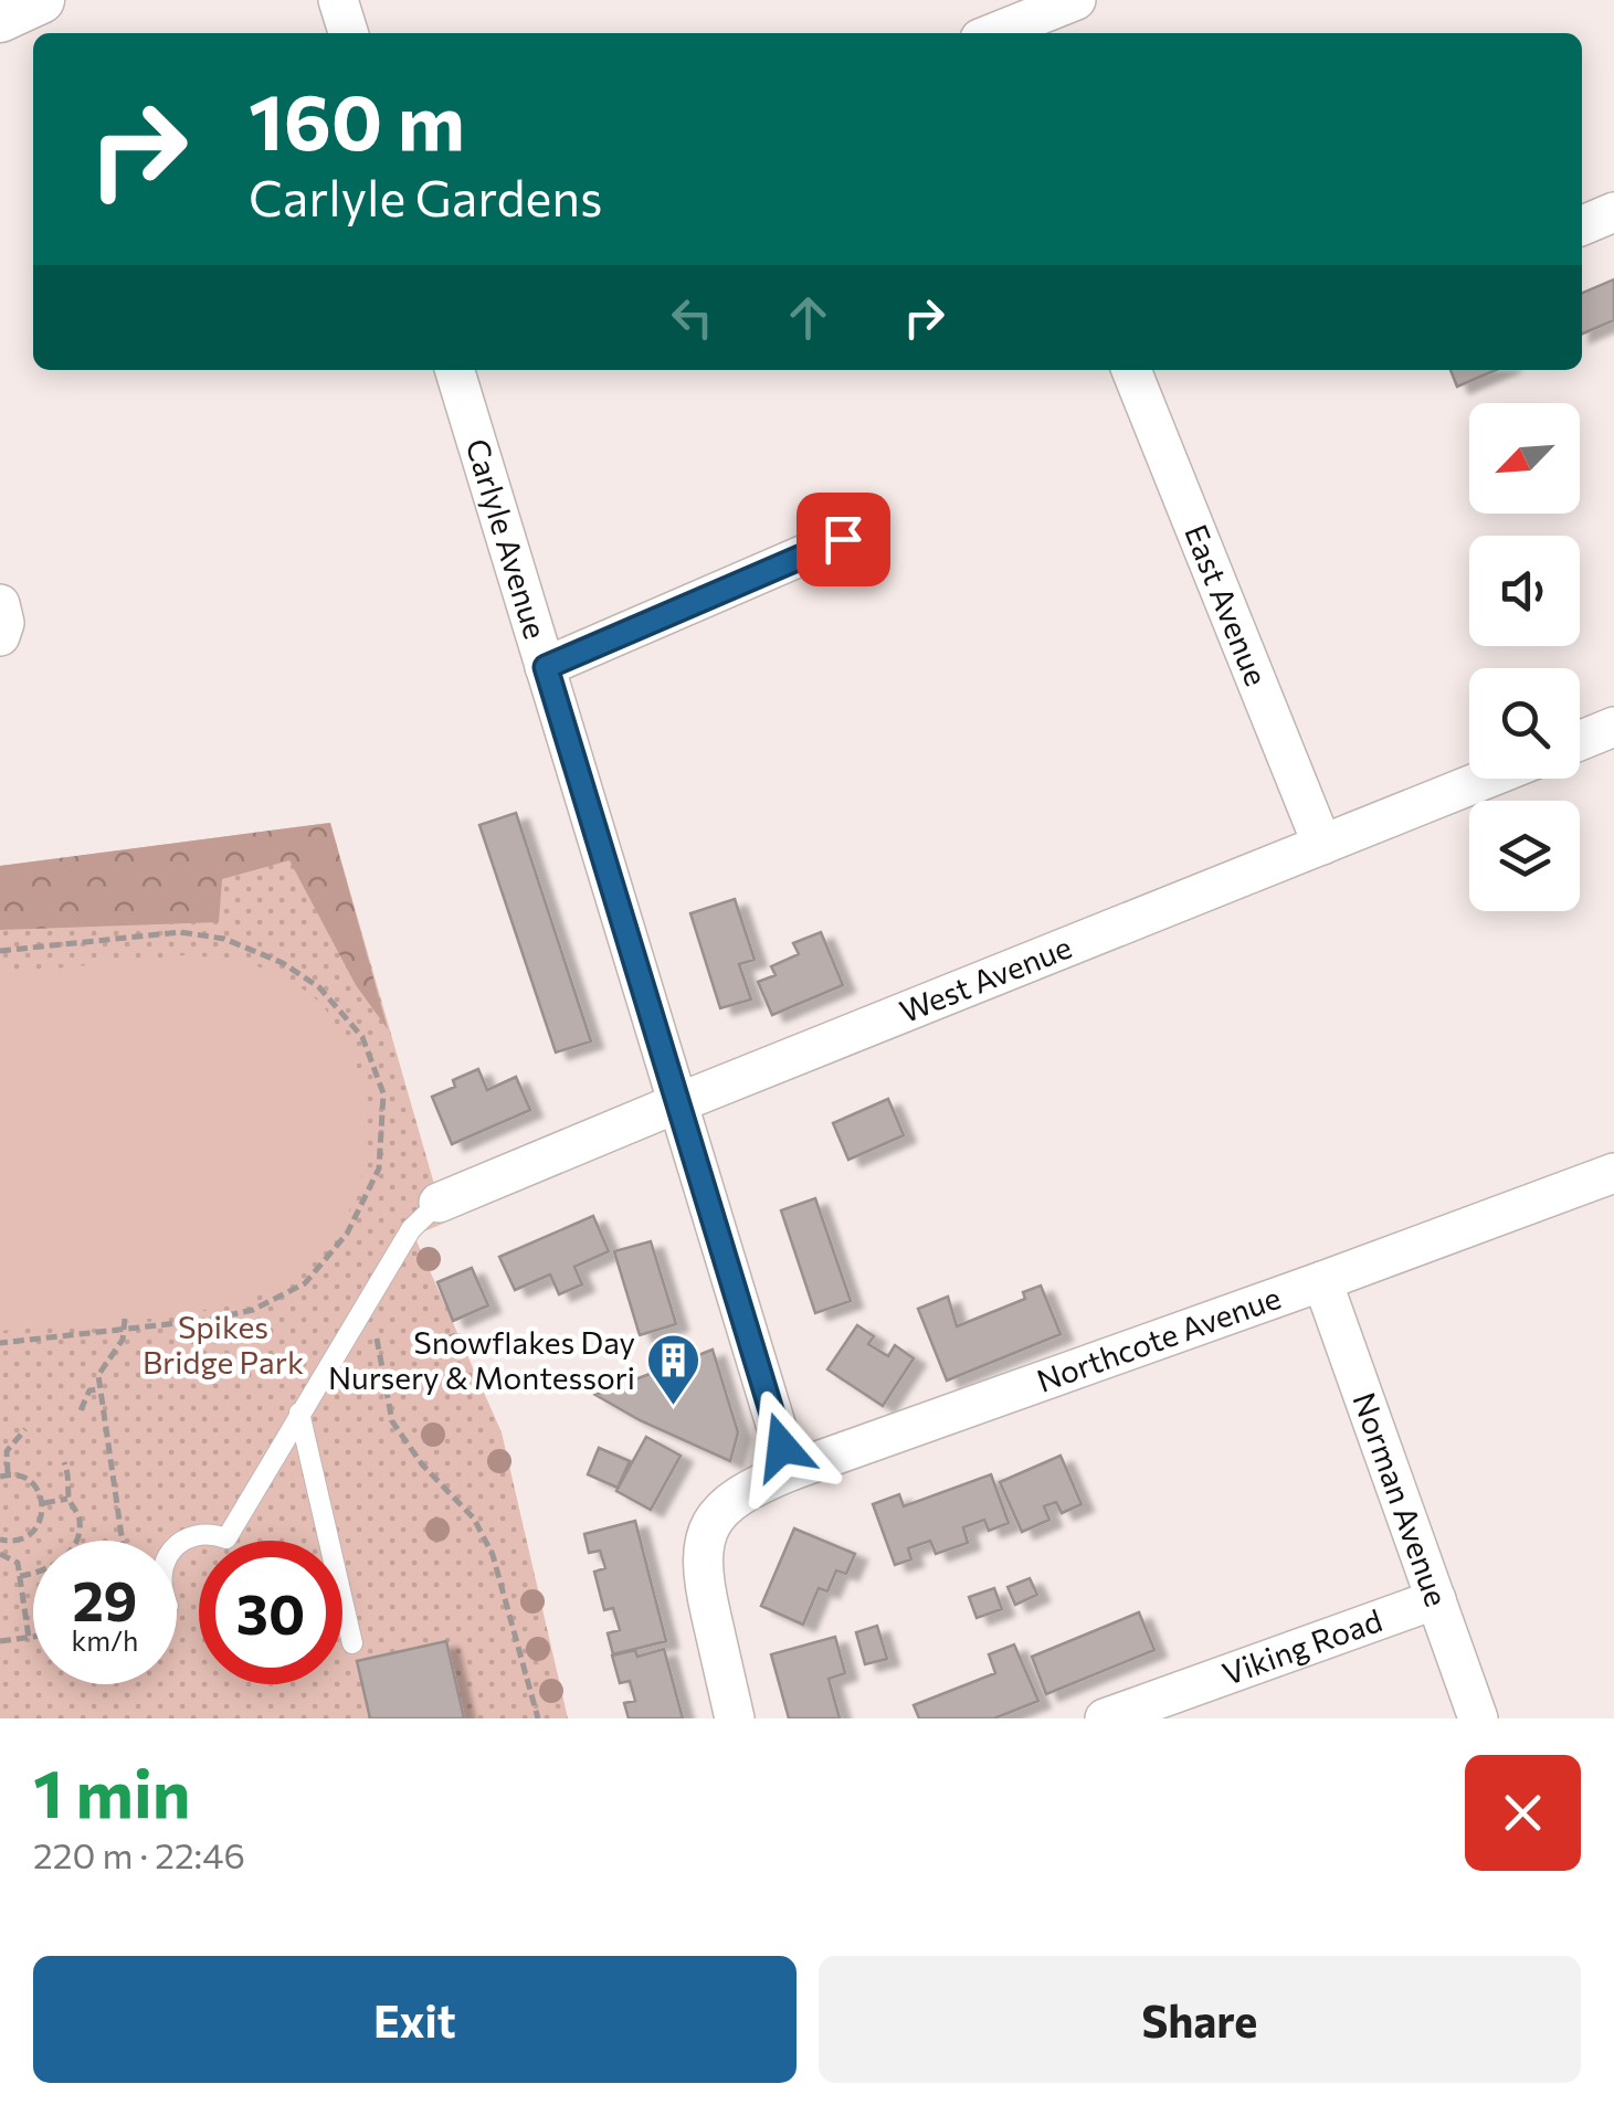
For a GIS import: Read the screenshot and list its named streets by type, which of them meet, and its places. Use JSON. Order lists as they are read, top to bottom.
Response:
{
  "streets": {
    "street": [
      "Carlyle Avenue",
      "East Avenue",
      "West Avenue",
      "Northcote Avenue",
      "Norman Avenue",
      "Viking Road"
    ]
  },
  "crossings": [
    ["Carlyle Avenue", "West Avenue"],
    ["Carlyle Avenue", "Northcote Avenue"],
    ["East Avenue", "West Avenue"],
    ["Northcote Avenue", "Norman Avenue"],
    ["Norman Avenue", "Viking Road"]
  ],
  "parks": ["Spikes Bridge Park"],
  "places": {
    "building": ["Snowflakes Day Nursery & Montessori"]
  },
  "north": "bottom left",
  "page": {
    "turn": ["160 m", "Carlyle Gardens"],
    "speed": "29 km/h",
    "limit": "30",
    "heading": ["1 min", "220 m · 22:46"],
    "buttons": ["Exit", "Share"]
  }
}
